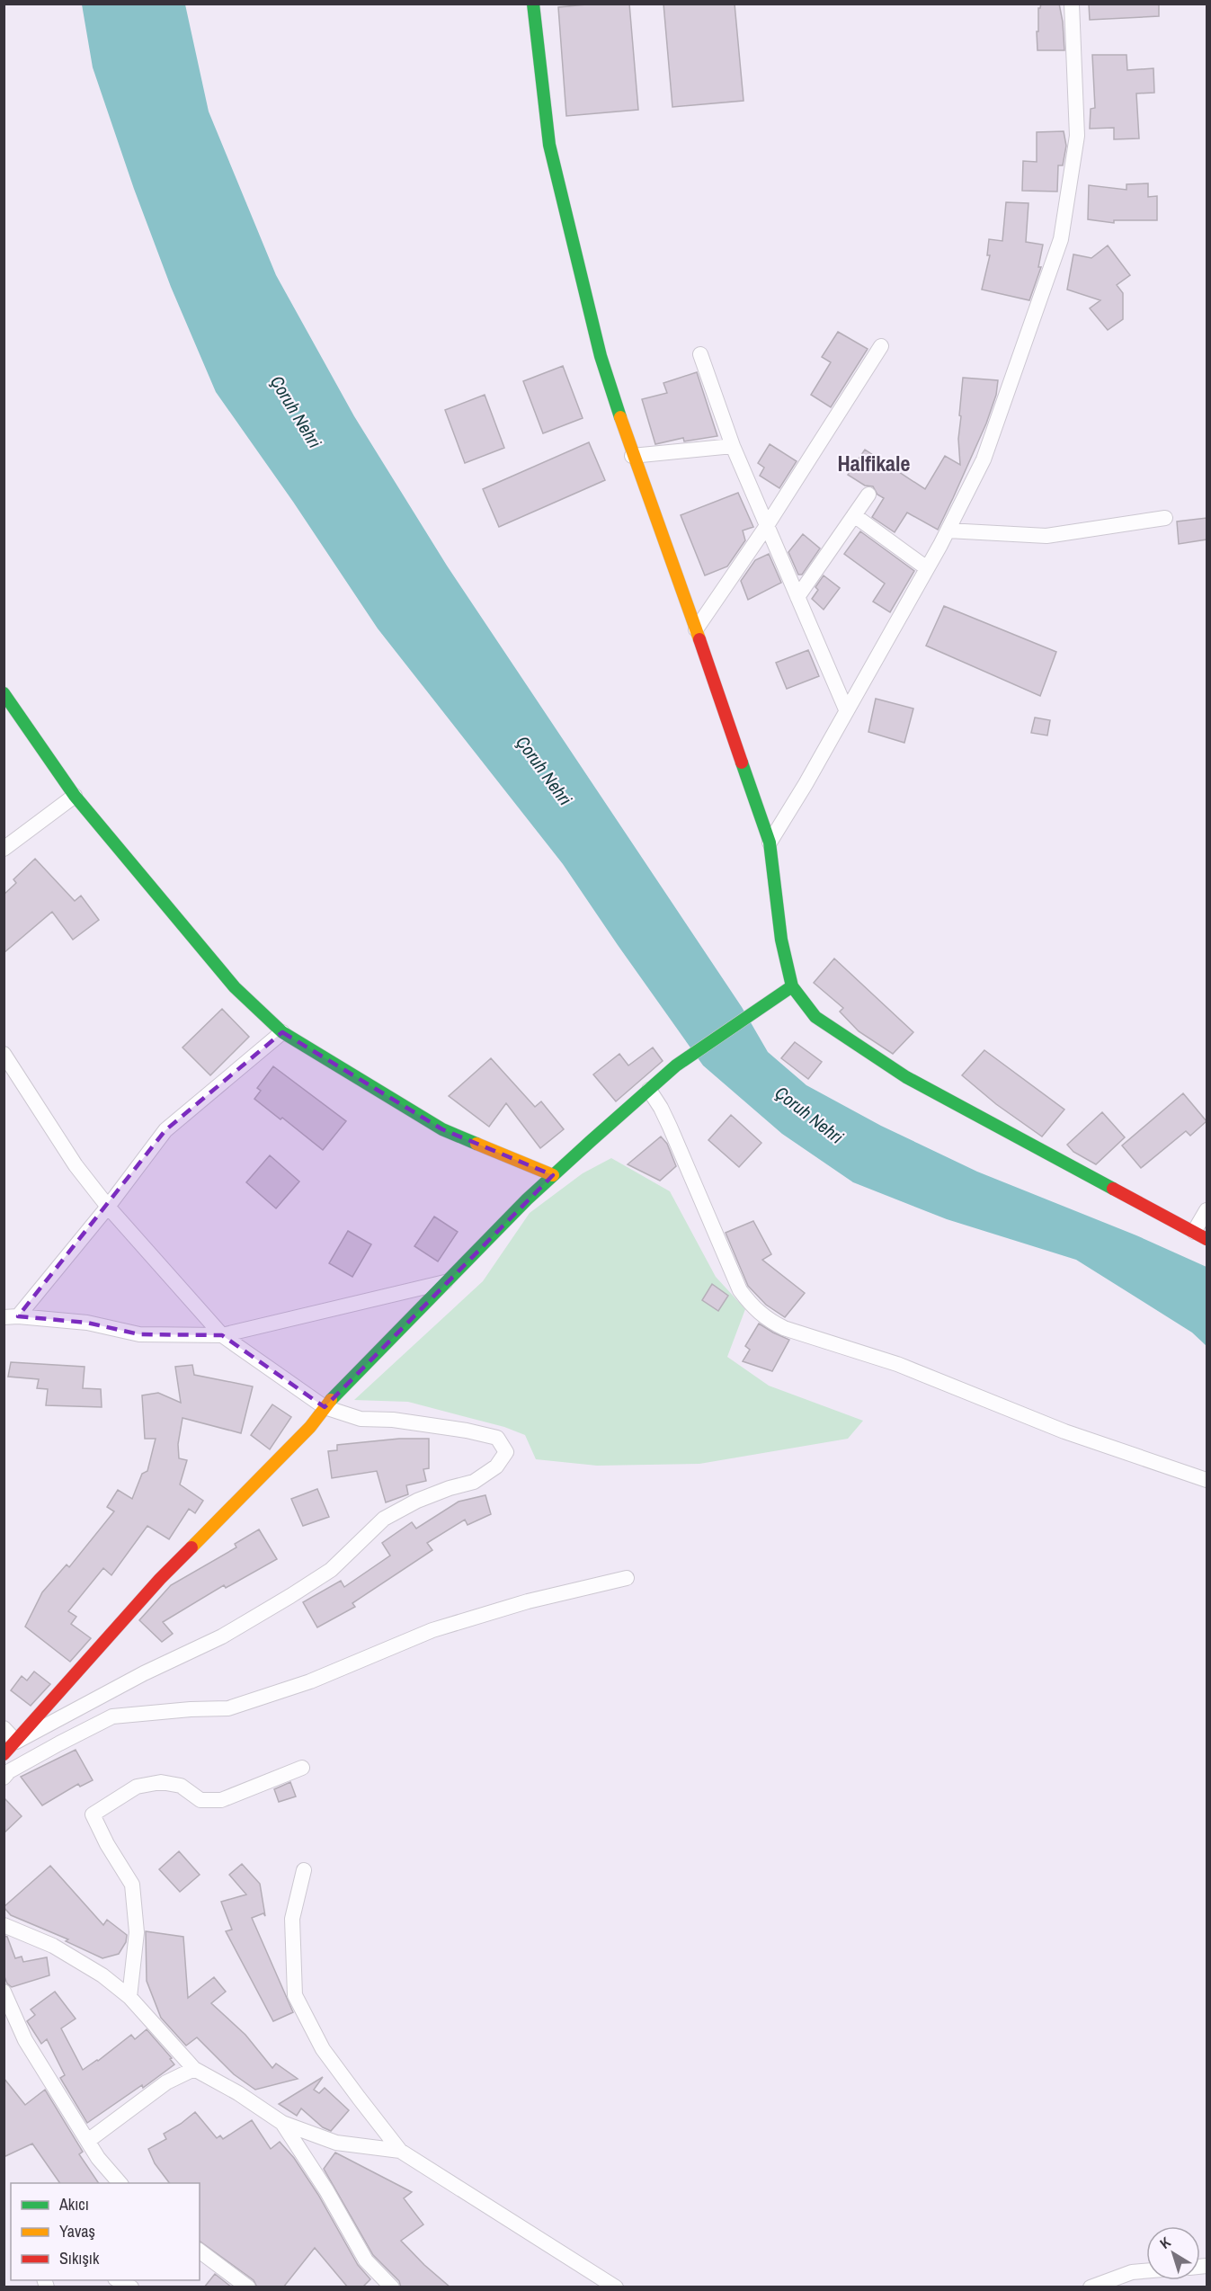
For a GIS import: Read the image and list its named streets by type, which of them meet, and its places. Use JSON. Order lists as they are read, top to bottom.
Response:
{
  "districts": ["Halfikale"],
  "water": ["Çoruh Nehri"],
  "legend": ["Akıcı", "Yavaş", "Sıkışık"],
  "north": "top left"
}
